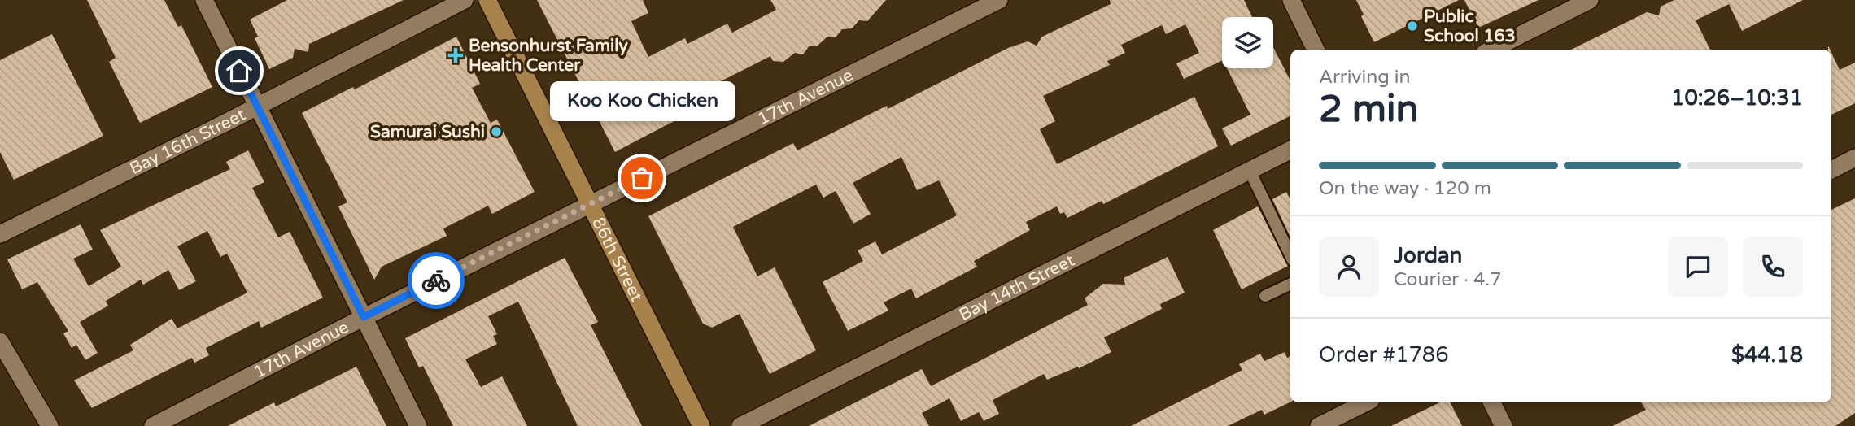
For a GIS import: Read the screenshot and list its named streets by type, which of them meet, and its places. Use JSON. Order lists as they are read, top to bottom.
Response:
{
  "streets": {
    "main road": ["86th Street"],
    "street": ["17th Avenue", "Bay 16th Street", "Bay 14th Street"]
  },
  "crossings": [
    ["17th Avenue", "86th Street"]
  ],
  "places": {
    "other": ["Public School 163", "Samurai Sushi", "Koo Koo Chicken"],
    "health": ["Bensonhurst Family Health Center"]
  },
  "page": {
    "heading": ["2 min", "Arriving in", "10:26–10:31"],
    "panel": [
      "Jordan",
      "Courier · 4.7",
      "Order #1786",
      "$44.18"
    ],
    "bubble": "Koo Koo Chicken",
    "bar": "On the way · 120 m"
  }
}
